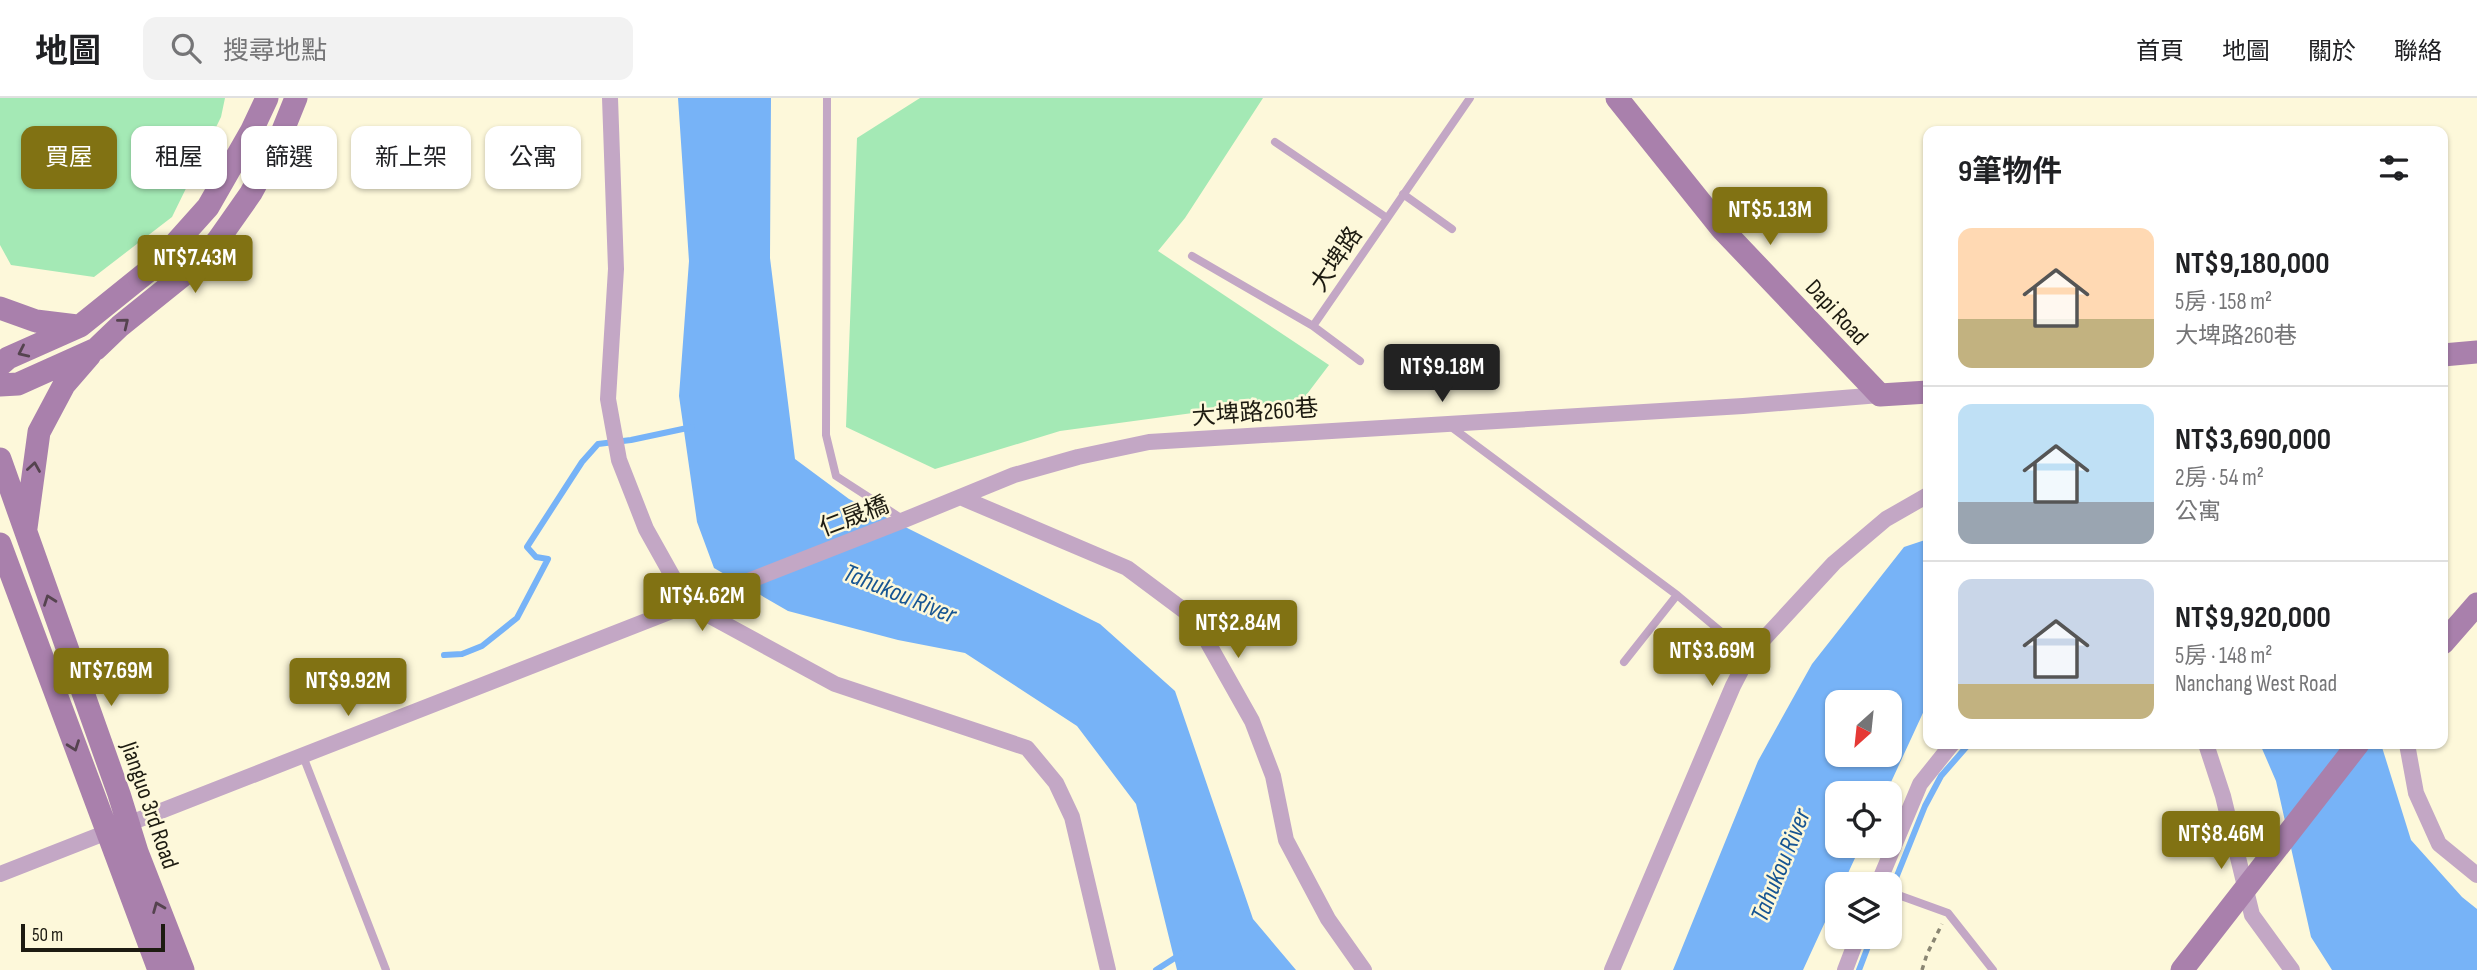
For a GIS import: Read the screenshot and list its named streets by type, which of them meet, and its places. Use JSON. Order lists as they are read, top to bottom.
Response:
{
  "streets": {
    "street": [
      "Dapi Road",
      "大埤路260巷",
      "仁晟橋",
      "Jianguo 3rd Road"
    ],
    "lane": ["大埤路"]
  },
  "crossings": [
    ["Dapi Road", "大埤路260巷"],
    ["大埤路260巷", "仁晟橋"],
    ["仁晟橋", "Jianguo 3rd Road"]
  ],
  "water": ["Tahukou River"],
  "scale_bar": "50 m",
  "north": "bottom left",
  "page": {
    "header": "地圖",
    "search": "搜尋地點",
    "nav": [
      "首頁",
      "地圖",
      "關於",
      "聯絡"
    ],
    "chip": [
      "買屋",
      "租屋",
      "篩選",
      "新上架",
      "公寓"
    ],
    "heading": "9筆物件",
    "price": [
      "NT$5.13M",
      "NT$7.43M",
      "NT$9.18M",
      "NT$4.62M",
      "NT$2.84M",
      "NT$3.69M",
      "NT$7.69M",
      "NT$9.92M",
      "NT$8.46M"
    ],
    "list": [
      {
        "name": "NT$9,180,000",
        "note": "5房 · 158 m² · 大埤路260巷"
      },
      {
        "name": "NT$3,690,000",
        "note": "2房 · 54 m² · 公寓"
      },
      {
        "name": "NT$9,920,000",
        "note": "5房 · 148 m² · Nanchang West Road"
      }
    ],
    "scale": "50 m"
  }
}
